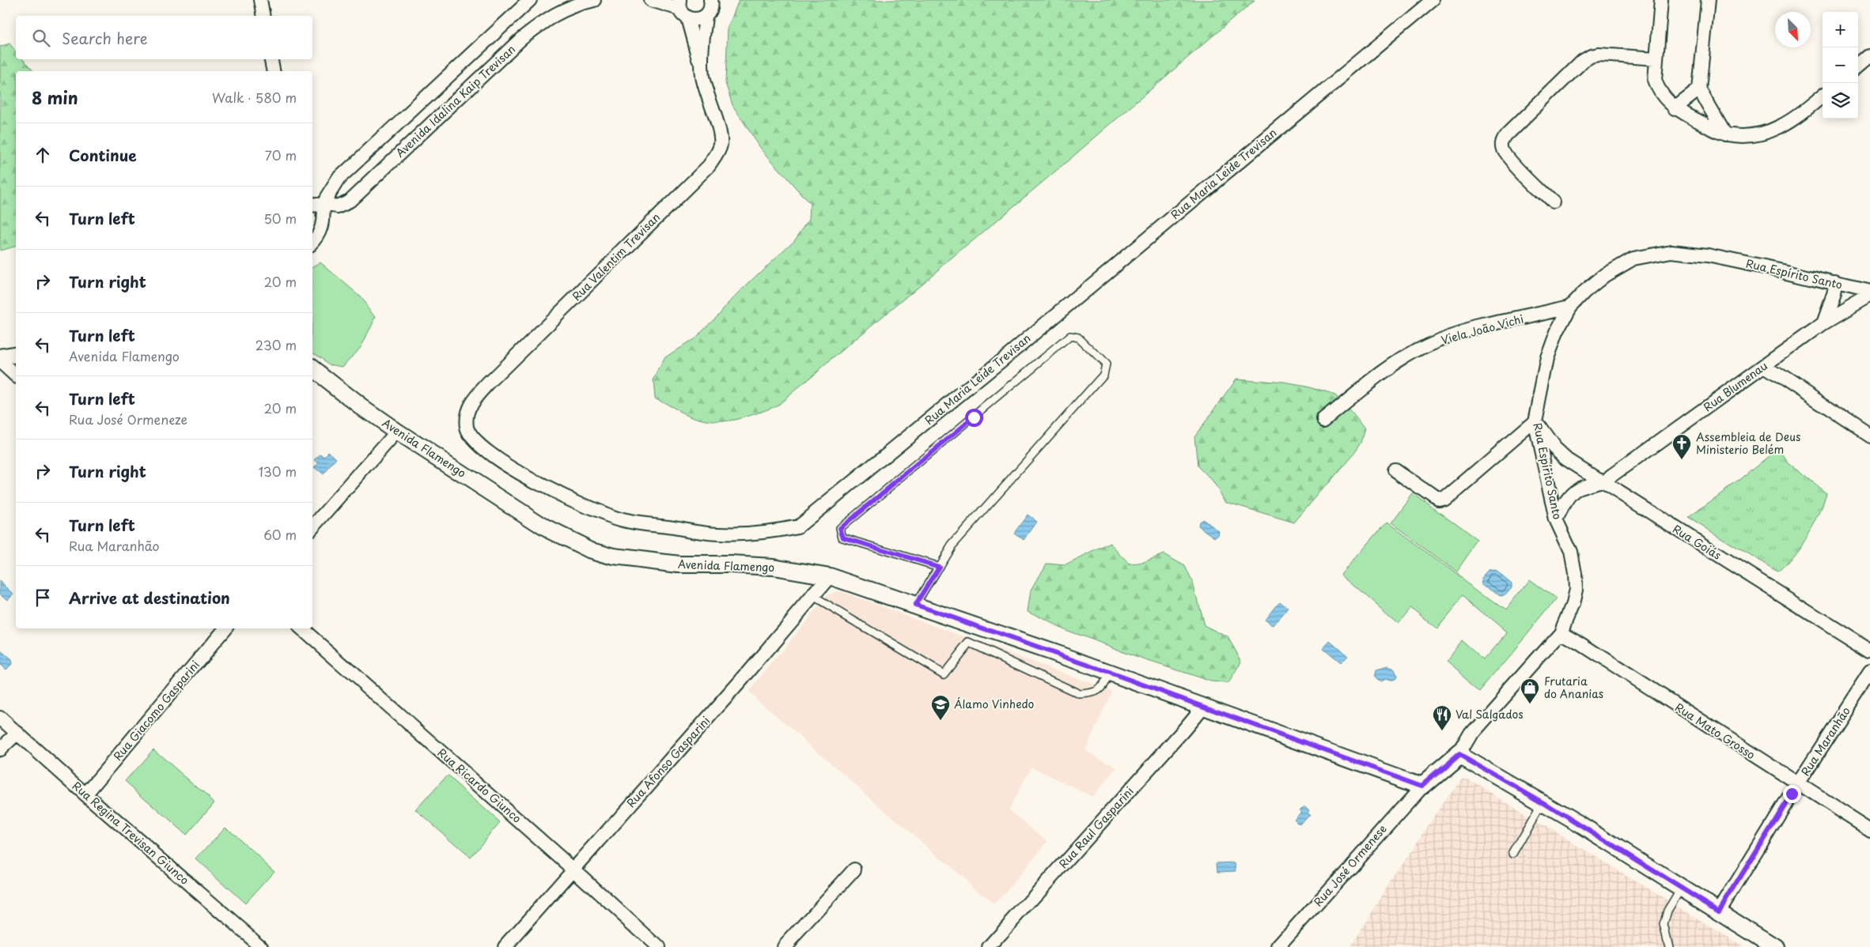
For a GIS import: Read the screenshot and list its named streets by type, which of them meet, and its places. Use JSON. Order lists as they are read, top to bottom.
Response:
{
  "streets": {
    "street": [
      "Avenida Idalina Kaip Trevisan",
      "Rua Maria Leide Trevisan",
      "Rua Valentim Trevisan",
      "Rua Espírito Santo",
      "Viela João Vichi",
      "Rua Blumenau",
      "Avenida Flamengo",
      "Rua Goiás",
      "Rua Giacomo Gasparini",
      "Rua Mato Grosso",
      "Rua Maranhão",
      "Rua Afonso Gasparini",
      "Rua Ricardo Giunco",
      "Rua Raul Gasparini",
      "Rua Regina Trevisan Giunco",
      "Rua José Ormenese"
    ]
  },
  "crossings": [
    ["Rua Maria Leide Trevisan", "Rua Valentim Trevisan"],
    ["Rua Espírito Santo", "Viela João Vichi"],
    ["Rua Espírito Santo", "Rua Goiás"],
    ["Rua Espírito Santo", "Rua Mato Grosso"],
    ["Rua Blumenau", "Rua Goiás"],
    ["Avenida Flamengo", "Rua Afonso Gasparini"],
    ["Avenida Flamengo", "Rua Raul Gasparini"],
    ["Avenida Flamengo", "Rua José Ormenese"],
    ["Rua Giacomo Gasparini", "Rua Regina Trevisan Giunco"],
    ["Rua Mato Grosso", "Rua Maranhão"],
    ["Rua Afonso Gasparini", "Rua Ricardo Giunco"]
  ],
  "places": {
    "church": ["Assembleia de Deus Ministerio Belém"],
    "shop": ["Frutaria do Ananias"],
    "school or university": ["Álamo Vinhedo"],
    "restaurant": ["Val Salgados"]
  },
  "north": "bottom right",
  "page": {
    "map_buttons": ["+", "−"],
    "search": "Search here",
    "heading": ["8 min", "Walk · 580 m"],
    "list": [
      ["Continue", "70 m"],
      ["Turn left", "50 m"],
      ["Turn right", "20 m"],
      ["Turn left", "Avenida Flamengo", "230 m"],
      ["Turn left", "Rua José Ormeneze", "20 m"],
      ["Turn right", "130 m"],
      ["Turn left", "Rua Maranhão", "60 m"],
      "Arrive at destination"
    ]
  }
}
